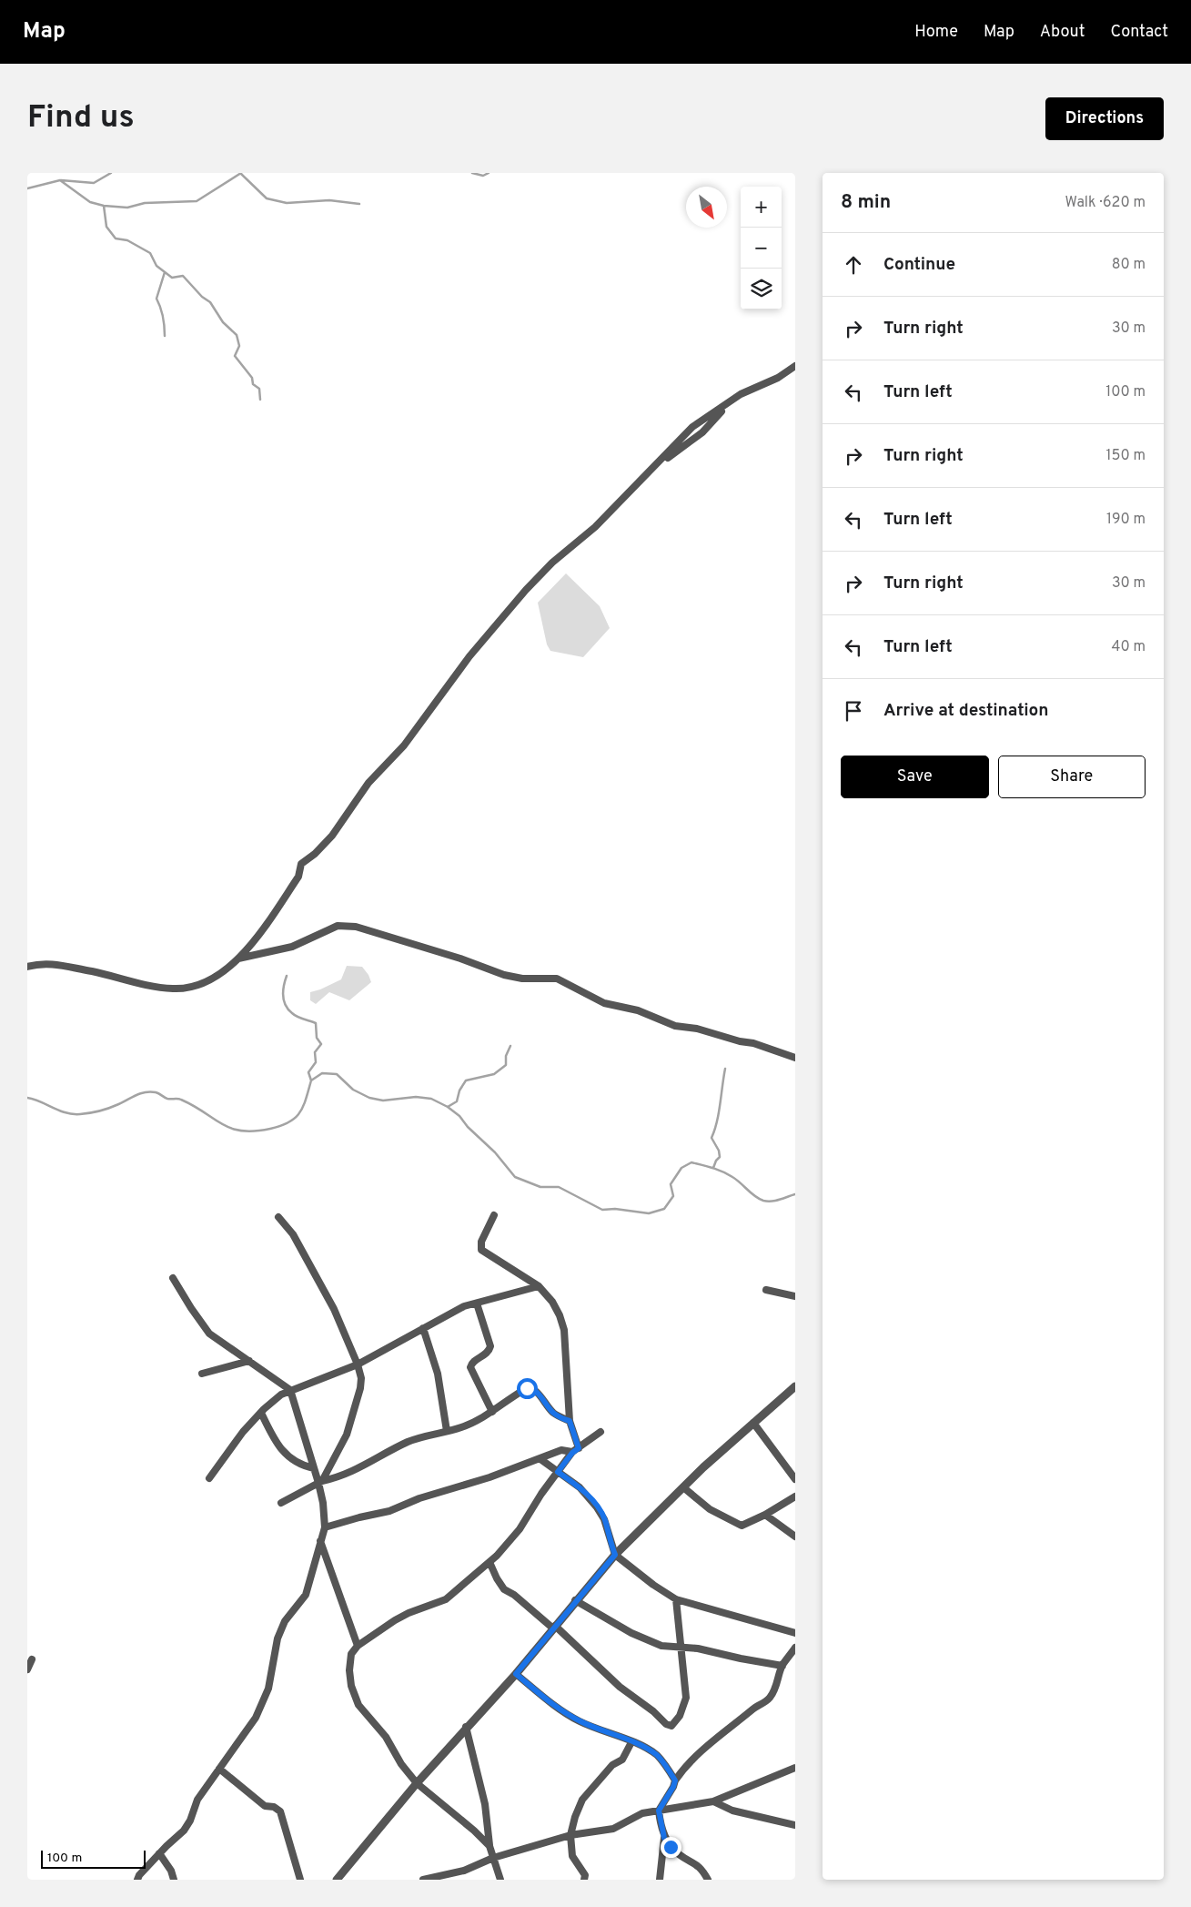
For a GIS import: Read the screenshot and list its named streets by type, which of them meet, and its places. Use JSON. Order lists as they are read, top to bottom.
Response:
{
  "scale_bar": "100 m",
  "north": "bottom right",
  "page": {
    "header": "Map",
    "nav": [
      "Home",
      "Map",
      "About",
      "Contact"
    ],
    "buttons": [
      "Directions",
      ["Save", "Share"]
    ],
    "title": "Find us",
    "heading": ["8 min", "Walk · 620 m"],
    "map_buttons": ["+", "−"],
    "list": [
      ["Continue", "80 m"],
      ["Turn right", "30 m"],
      ["Turn left", "100 m"],
      ["Turn right", "150 m"],
      ["Turn left", "190 m"],
      ["Turn right", "30 m"],
      ["Turn left", "40 m"],
      "Arrive at destination"
    ],
    "scale": "100 m"
  }
}
